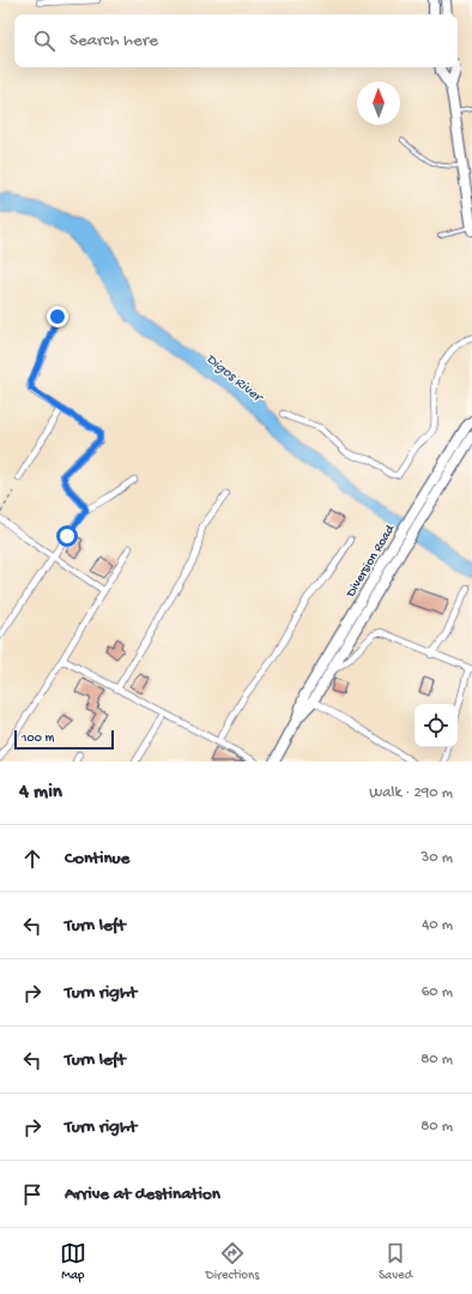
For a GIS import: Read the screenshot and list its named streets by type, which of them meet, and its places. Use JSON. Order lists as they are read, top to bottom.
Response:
{
  "streets": {
    "highway": ["Diversion Road"]
  },
  "water": ["Digos River"],
  "scale_bar": "100 m",
  "north": "top",
  "page": {
    "search": "Search here",
    "scale": "100 m",
    "heading": ["4 min", "Walk · 290 m"],
    "list": [
      ["Continue", "30 m"],
      ["Turn left", "40 m"],
      ["Turn right", "60 m"],
      ["Turn left", "80 m"],
      ["Turn right", "80 m"],
      "Arrive at destination"
    ],
    "nav": ["Map", "Directions", "Saved"]
  }
}
